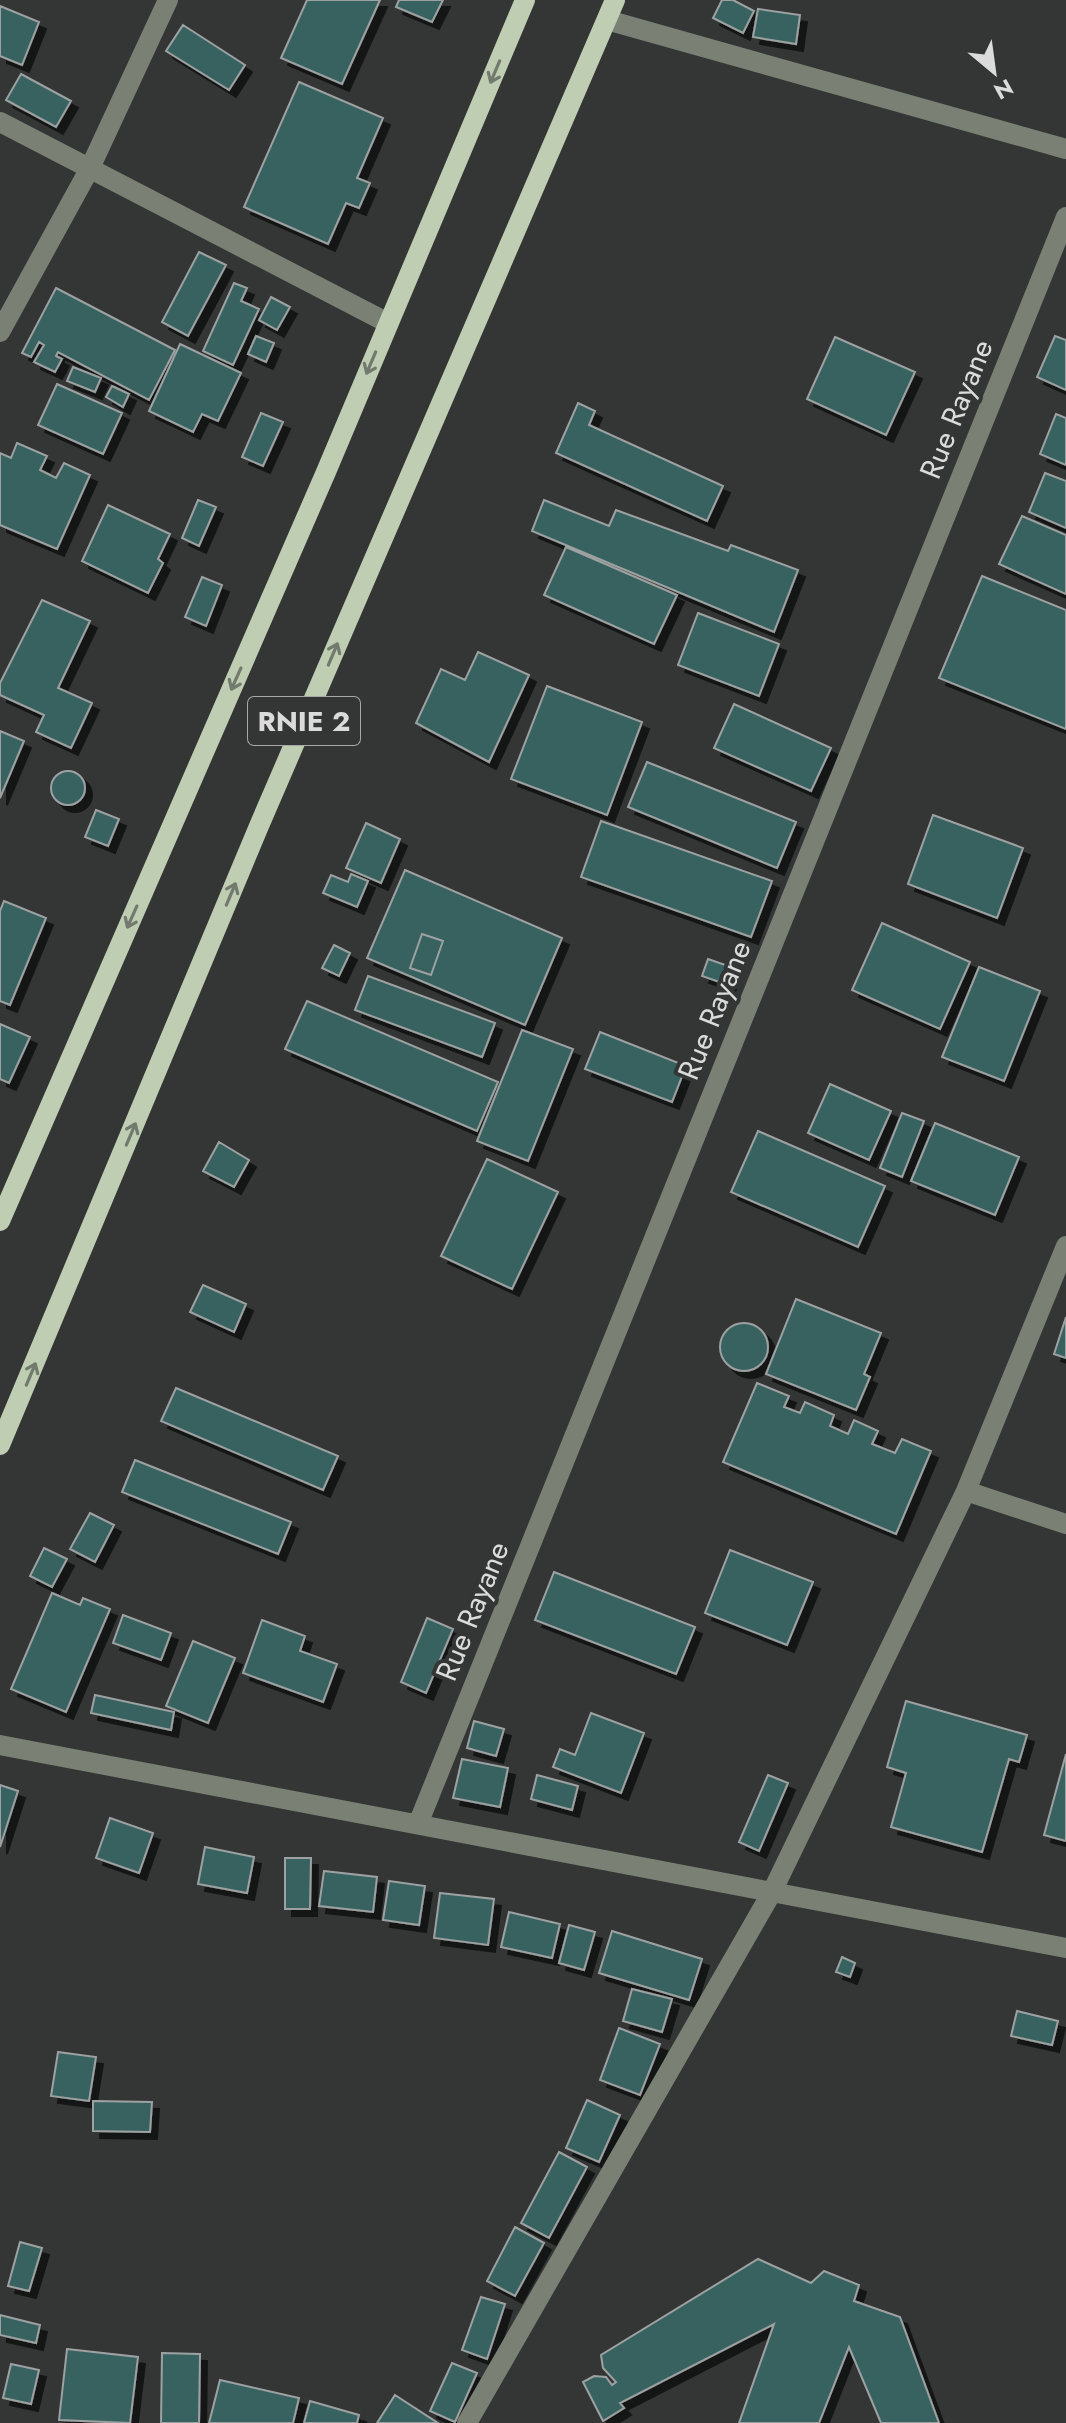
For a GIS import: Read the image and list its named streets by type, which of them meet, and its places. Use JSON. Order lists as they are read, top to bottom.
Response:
{
  "streets": {
    "main road": ["RNIE 2"],
    "street": ["Rue Rayane"]
  },
  "north": "bottom right"
}
